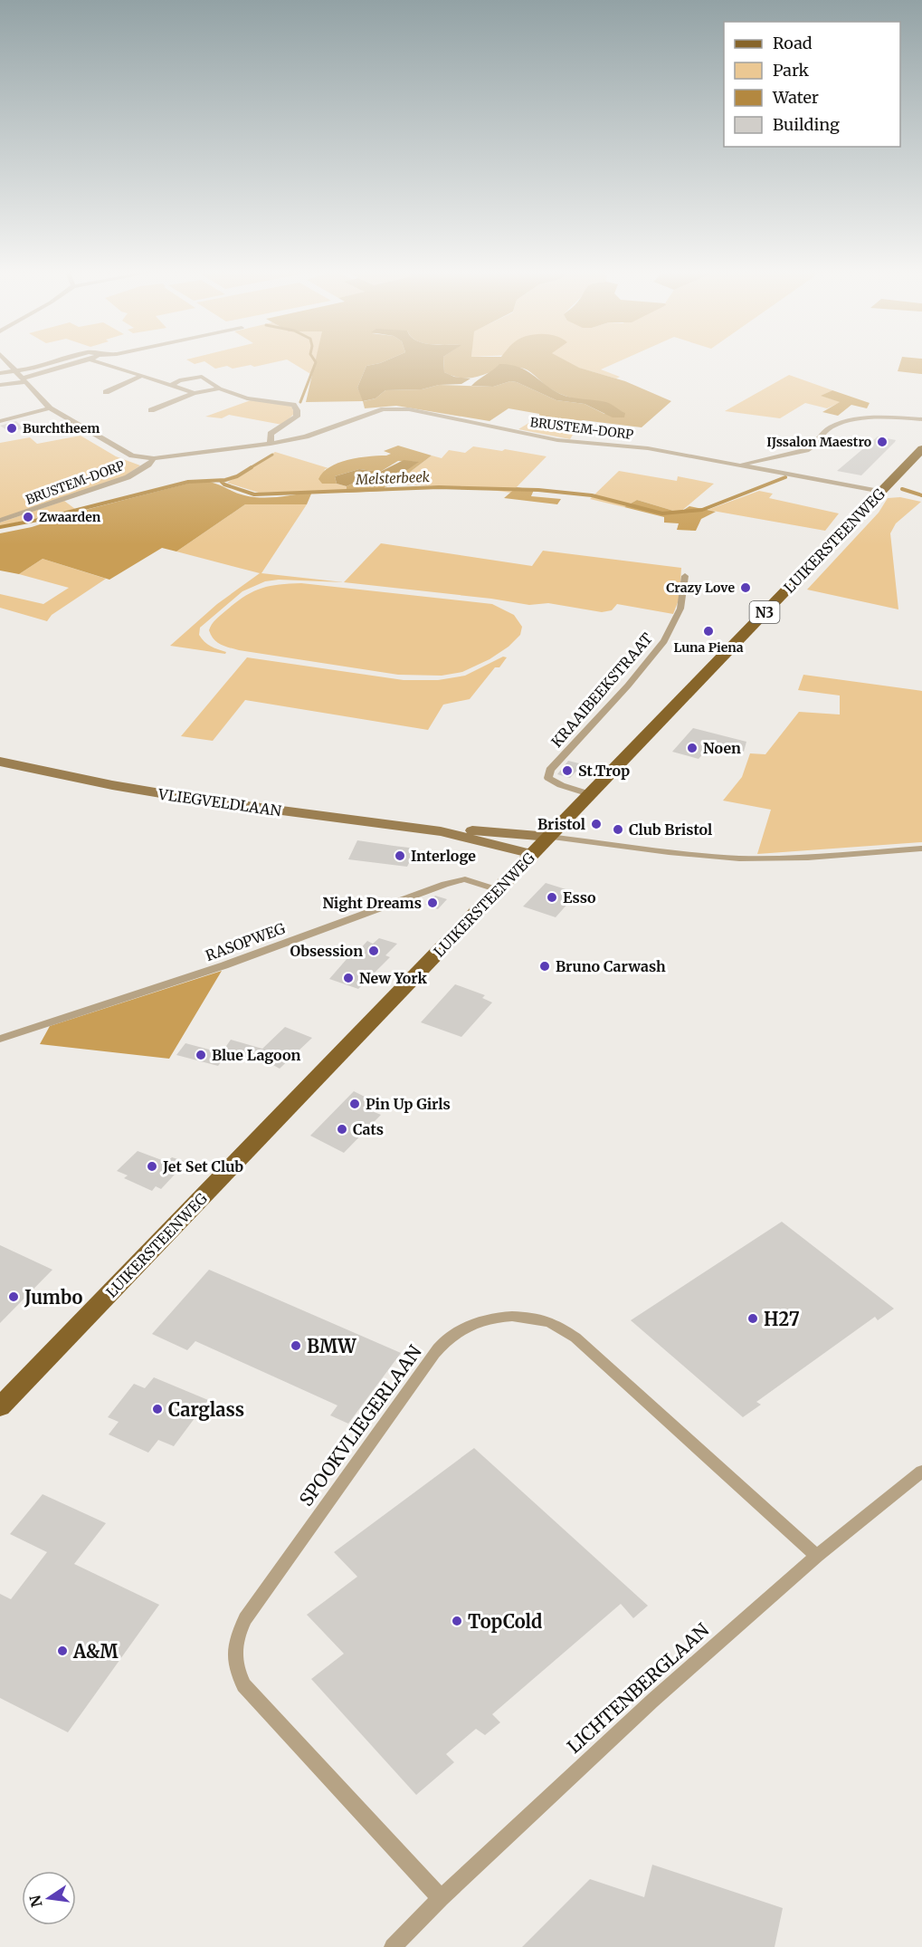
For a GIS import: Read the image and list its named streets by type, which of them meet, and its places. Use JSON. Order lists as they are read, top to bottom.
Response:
{
  "streets": {
    "main road": ["LUIKERSTEENWEG", "N3", "VLIEGVELDLAAN"],
    "street": [
      "BRUSTEM-DORP",
      "KRAAIBEEKSTRAAT",
      "RASOPWEG",
      "SPOOKVLIEGERLAAN",
      "LICHTENBERGLAAN"
    ]
  },
  "crossings": [
    ["BRUSTEM-DORP", "LUIKERSTEENWEG"],
    ["LUIKERSTEENWEG", "KRAAIBEEKSTRAAT"],
    ["LUIKERSTEENWEG", "VLIEGVELDLAAN"],
    ["LUIKERSTEENWEG", "RASOPWEG"],
    ["SPOOKVLIEGERLAAN", "LICHTENBERGLAAN"]
  ],
  "water": ["Melsterbeek"],
  "places": [
    "Burchtheem",
    "IJssalon Maestro",
    "Zwaarden",
    "Crazy Love",
    "Luna Piena",
    "Noen",
    "St.Trop",
    "Bristol",
    "Club Bristol",
    "Interloge",
    "Esso",
    "Night Dreams",
    "Obsession",
    "Bruno Carwash",
    "New York",
    "Blue Lagoon",
    "Pin Up Girls",
    "Cats",
    "Jet Set Club",
    "Jumbo",
    "H27",
    "BMW",
    "Carglass",
    "TopCold",
    "A&M"
  ],
  "legend": [
    "Road",
    "Park",
    "Water",
    "Building"
  ],
  "north": "left"
}
